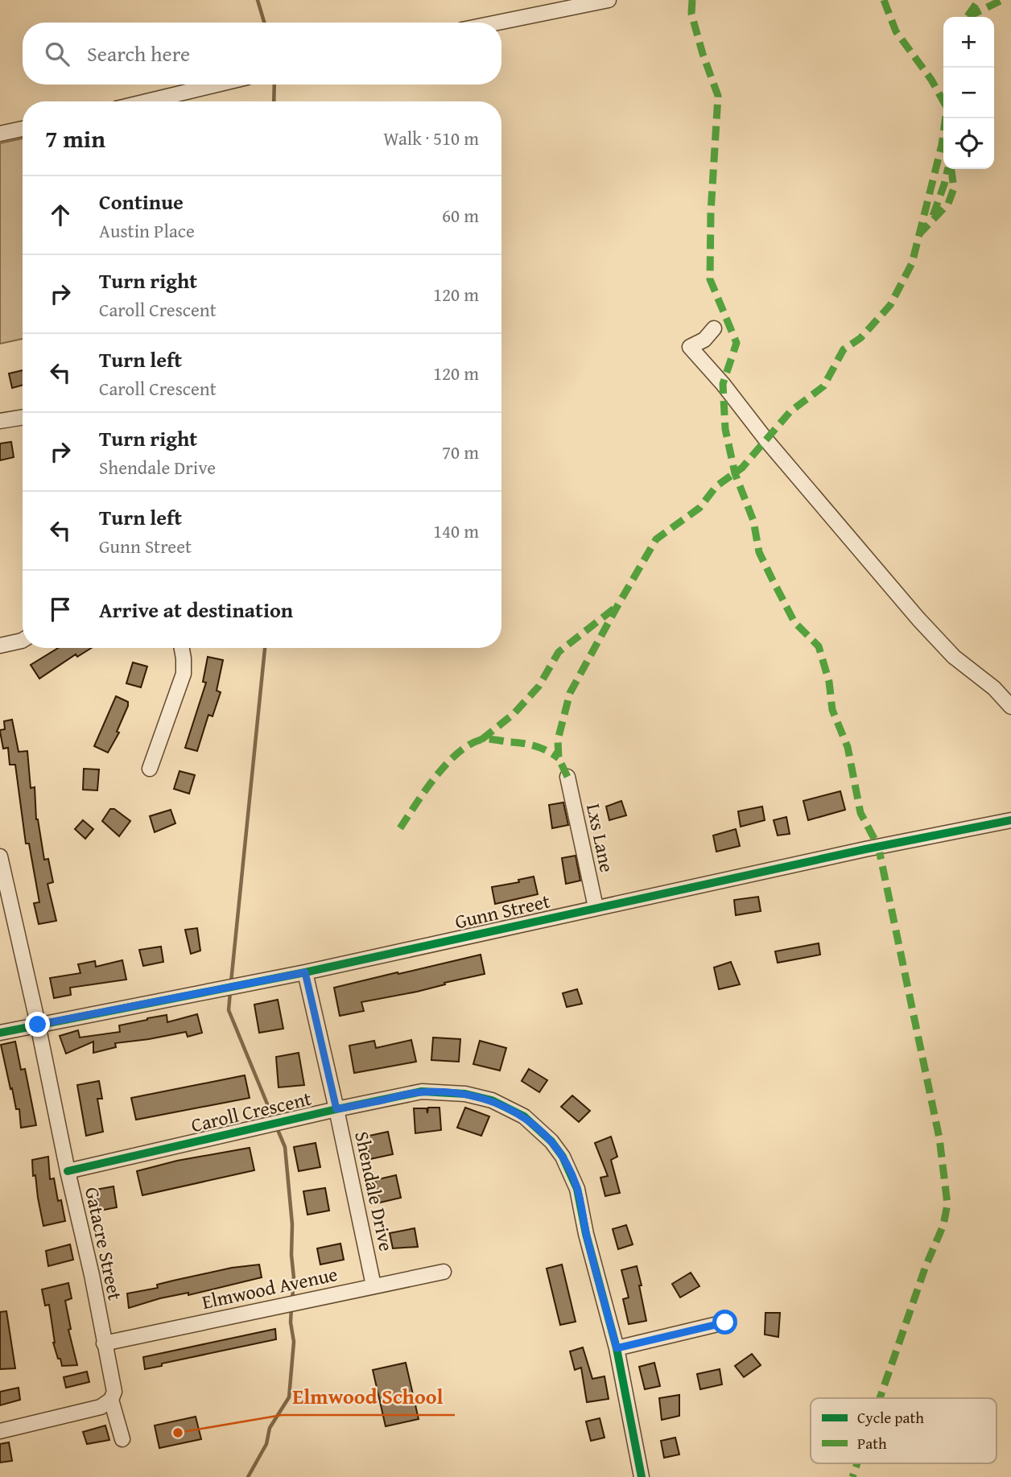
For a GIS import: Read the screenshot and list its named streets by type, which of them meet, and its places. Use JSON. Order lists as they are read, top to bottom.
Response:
{
  "streets": {
    "street": [
      "Lxs Lane",
      "Gunn Street",
      "Caroll Crescent",
      "Shendale Drive",
      "Gatacre Street",
      "Elmwood Avenue"
    ]
  },
  "crossings": [
    ["Lxs Lane", "Gunn Street"],
    ["Gunn Street", "Shendale Drive"],
    ["Gunn Street", "Gatacre Street"],
    ["Caroll Crescent", "Shendale Drive"],
    ["Caroll Crescent", "Gatacre Street"],
    ["Shendale Drive", "Elmwood Avenue"],
    ["Gatacre Street", "Elmwood Avenue"]
  ],
  "places": ["Elmwood School"],
  "legend": ["Cycle path", "Path"],
  "page": {
    "map_buttons": ["+", "−"],
    "search": "Search here",
    "heading": ["7 min", "Walk · 510 m"],
    "list": [
      ["Continue", "Austin Place", "60 m"],
      ["Turn right", "Caroll Crescent", "120 m"],
      ["Turn left", "Caroll Crescent", "120 m"],
      ["Turn right", "Shendale Drive", "70 m"],
      ["Turn left", "Gunn Street", "140 m"],
      "Arrive at destination"
    ]
  }
}
